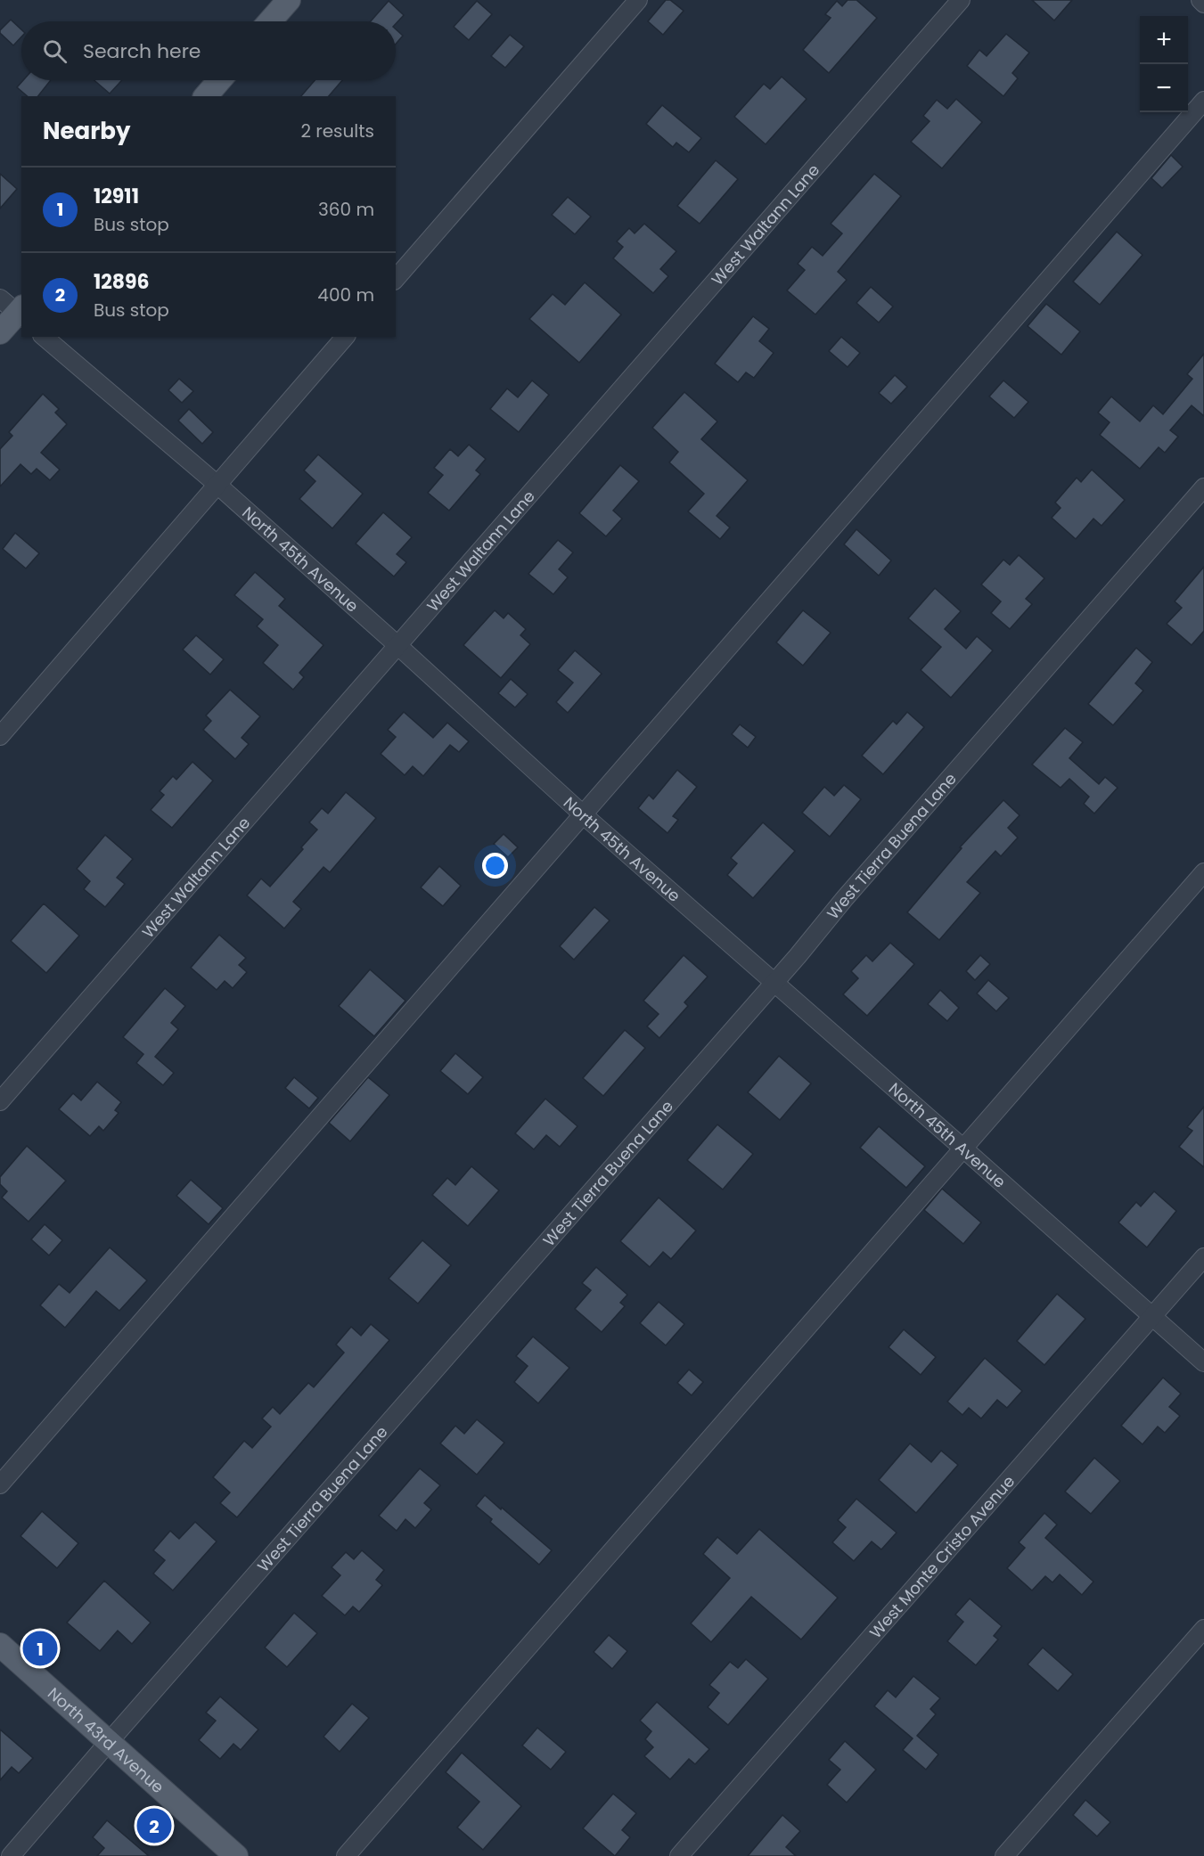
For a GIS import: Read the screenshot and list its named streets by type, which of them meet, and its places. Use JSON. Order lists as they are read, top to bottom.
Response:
{
  "streets": {
    "main road": ["North 43rd Avenue"],
    "street": [
      "West Waltann Lane",
      "North 45th Avenue",
      "West Tierra Buena Lane",
      "West Monte Cristo Avenue"
    ]
  },
  "crossings": [
    ["West Waltann Lane", "North 45th Avenue"],
    ["North 45th Avenue", "West Tierra Buena Lane"],
    ["North 45th Avenue", "West Monte Cristo Avenue"],
    ["West Tierra Buena Lane", "North 43rd Avenue"]
  ],
  "page": {
    "map_buttons": ["+", "−"],
    "search": "Search here",
    "heading": ["Nearby", "2 results"],
    "list": [
      {
        "mark": "1",
        "name": "12911",
        "note": "Bus stop",
        "value": "360 m"
      },
      {
        "mark": "2",
        "name": "12896",
        "note": "Bus stop",
        "value": "400 m"
      }
    ],
    "pins": ["1", "2"]
  }
}
